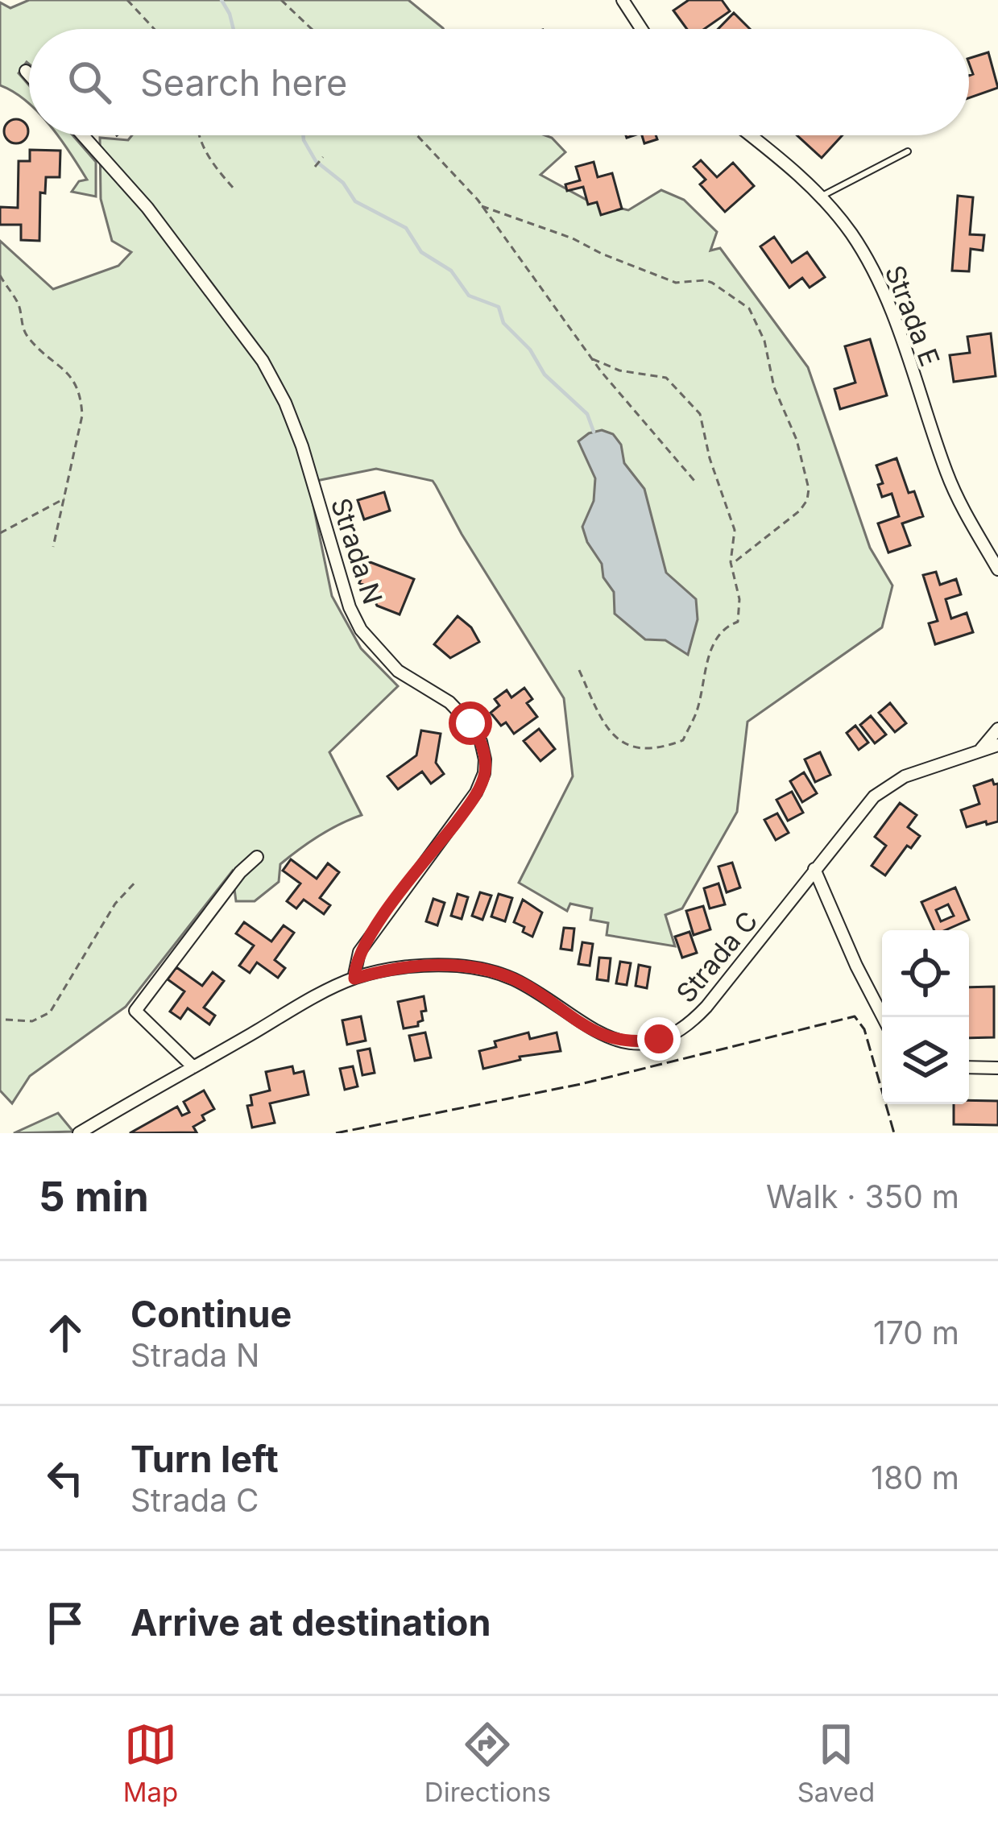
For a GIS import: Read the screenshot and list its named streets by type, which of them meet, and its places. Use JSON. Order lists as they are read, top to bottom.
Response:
{
  "streets": {
    "street": ["Strada E", "Strada N", "Strada C"]
  },
  "crossings": [
    ["Strada N", "Strada C"]
  ],
  "page": {
    "search": "Search here",
    "heading": ["5 min", "Walk · 350 m"],
    "list": [
      ["Continue", "Strada N", "170 m"],
      ["Turn left", "Strada C", "180 m"],
      "Arrive at destination"
    ],
    "nav": ["Map", "Directions", "Saved"]
  }
}
